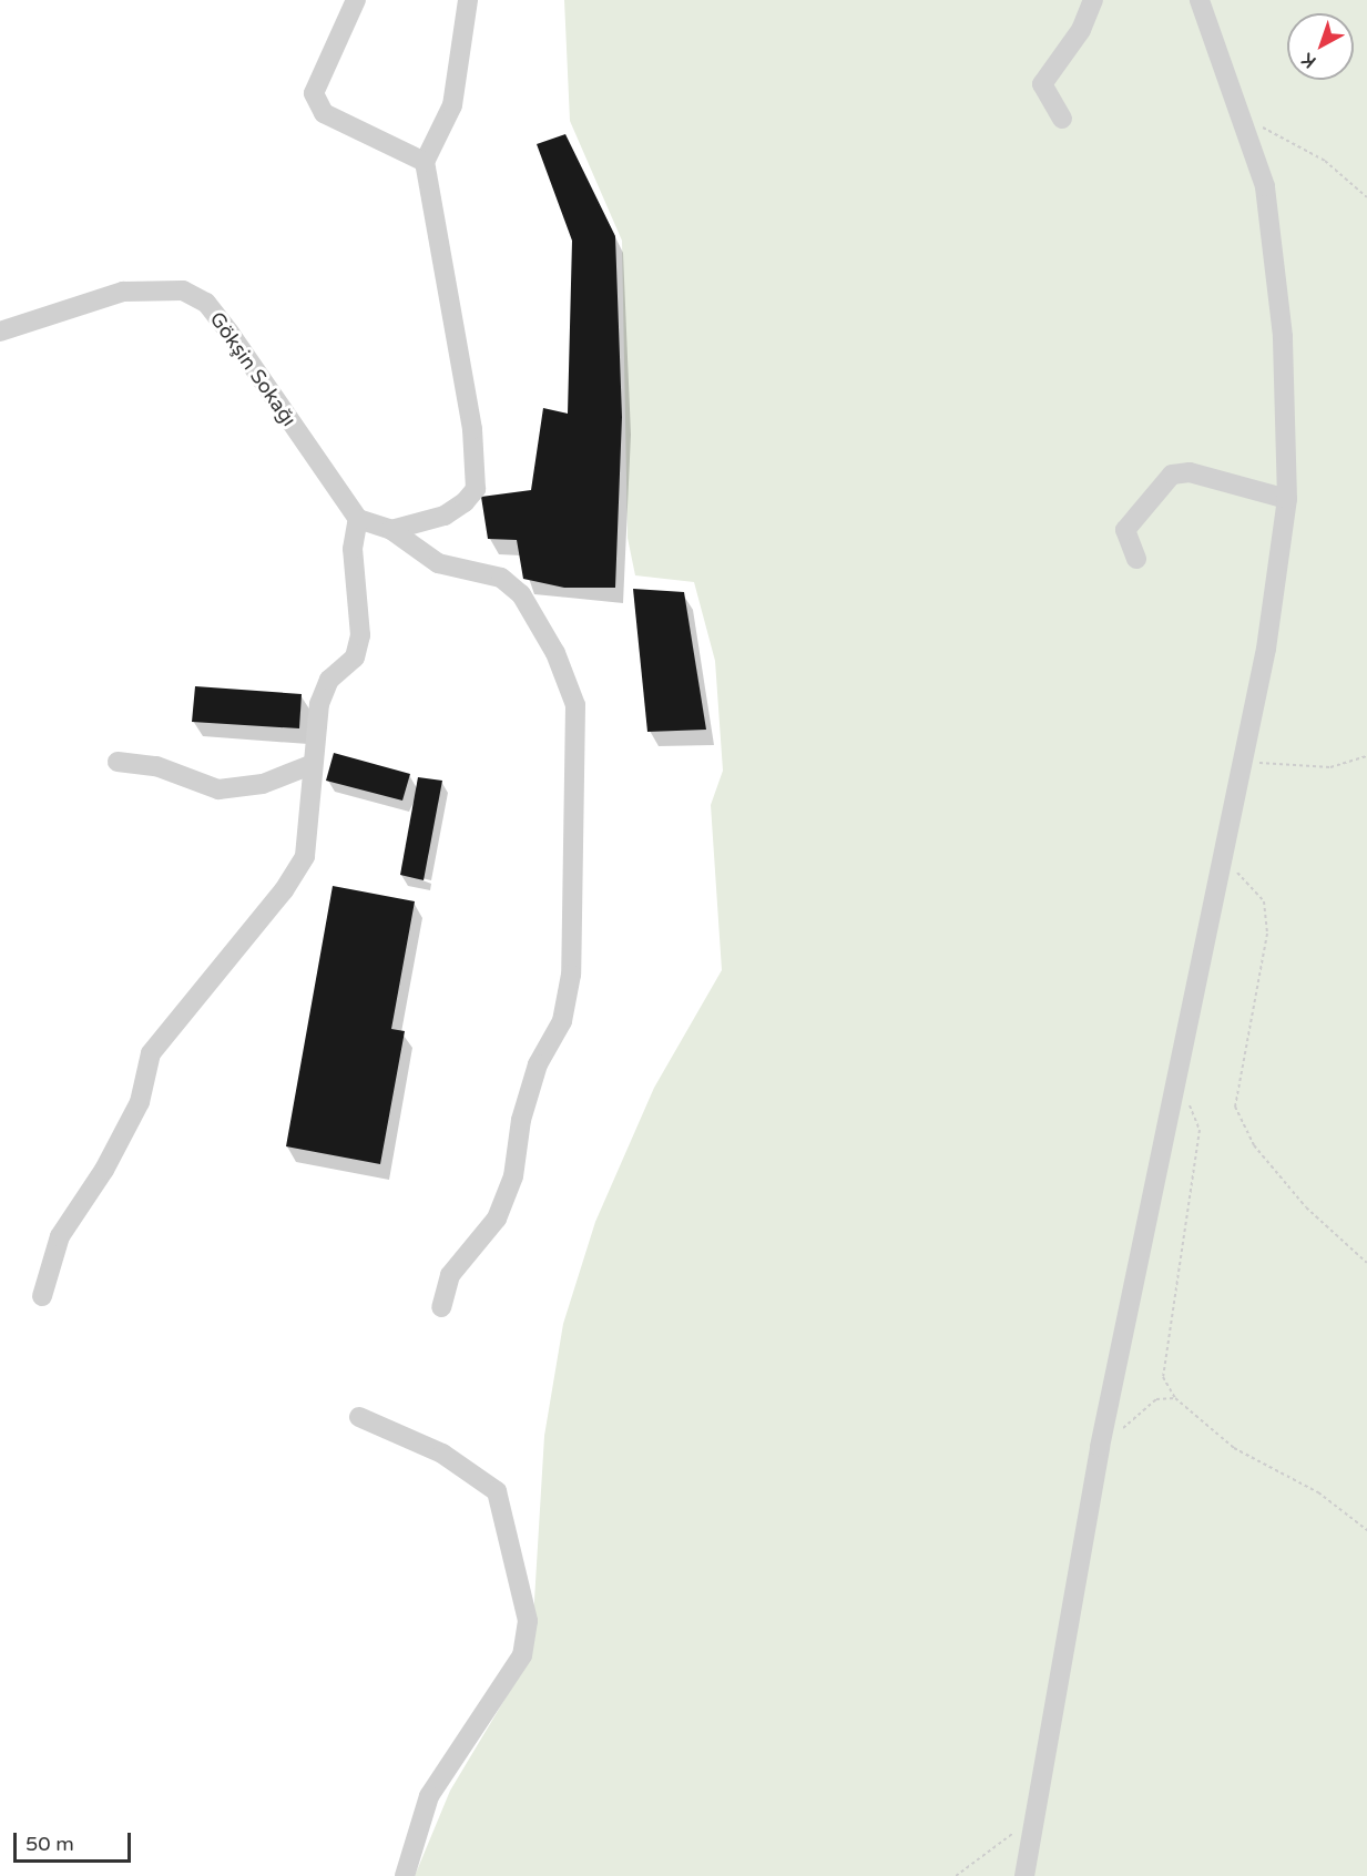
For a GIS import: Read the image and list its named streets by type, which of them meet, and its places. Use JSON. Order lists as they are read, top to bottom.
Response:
{
  "streets": {
    "street": ["Gökşin Sokağı"]
  },
  "scale_bar": "50 m",
  "north": "bottom left"
}
